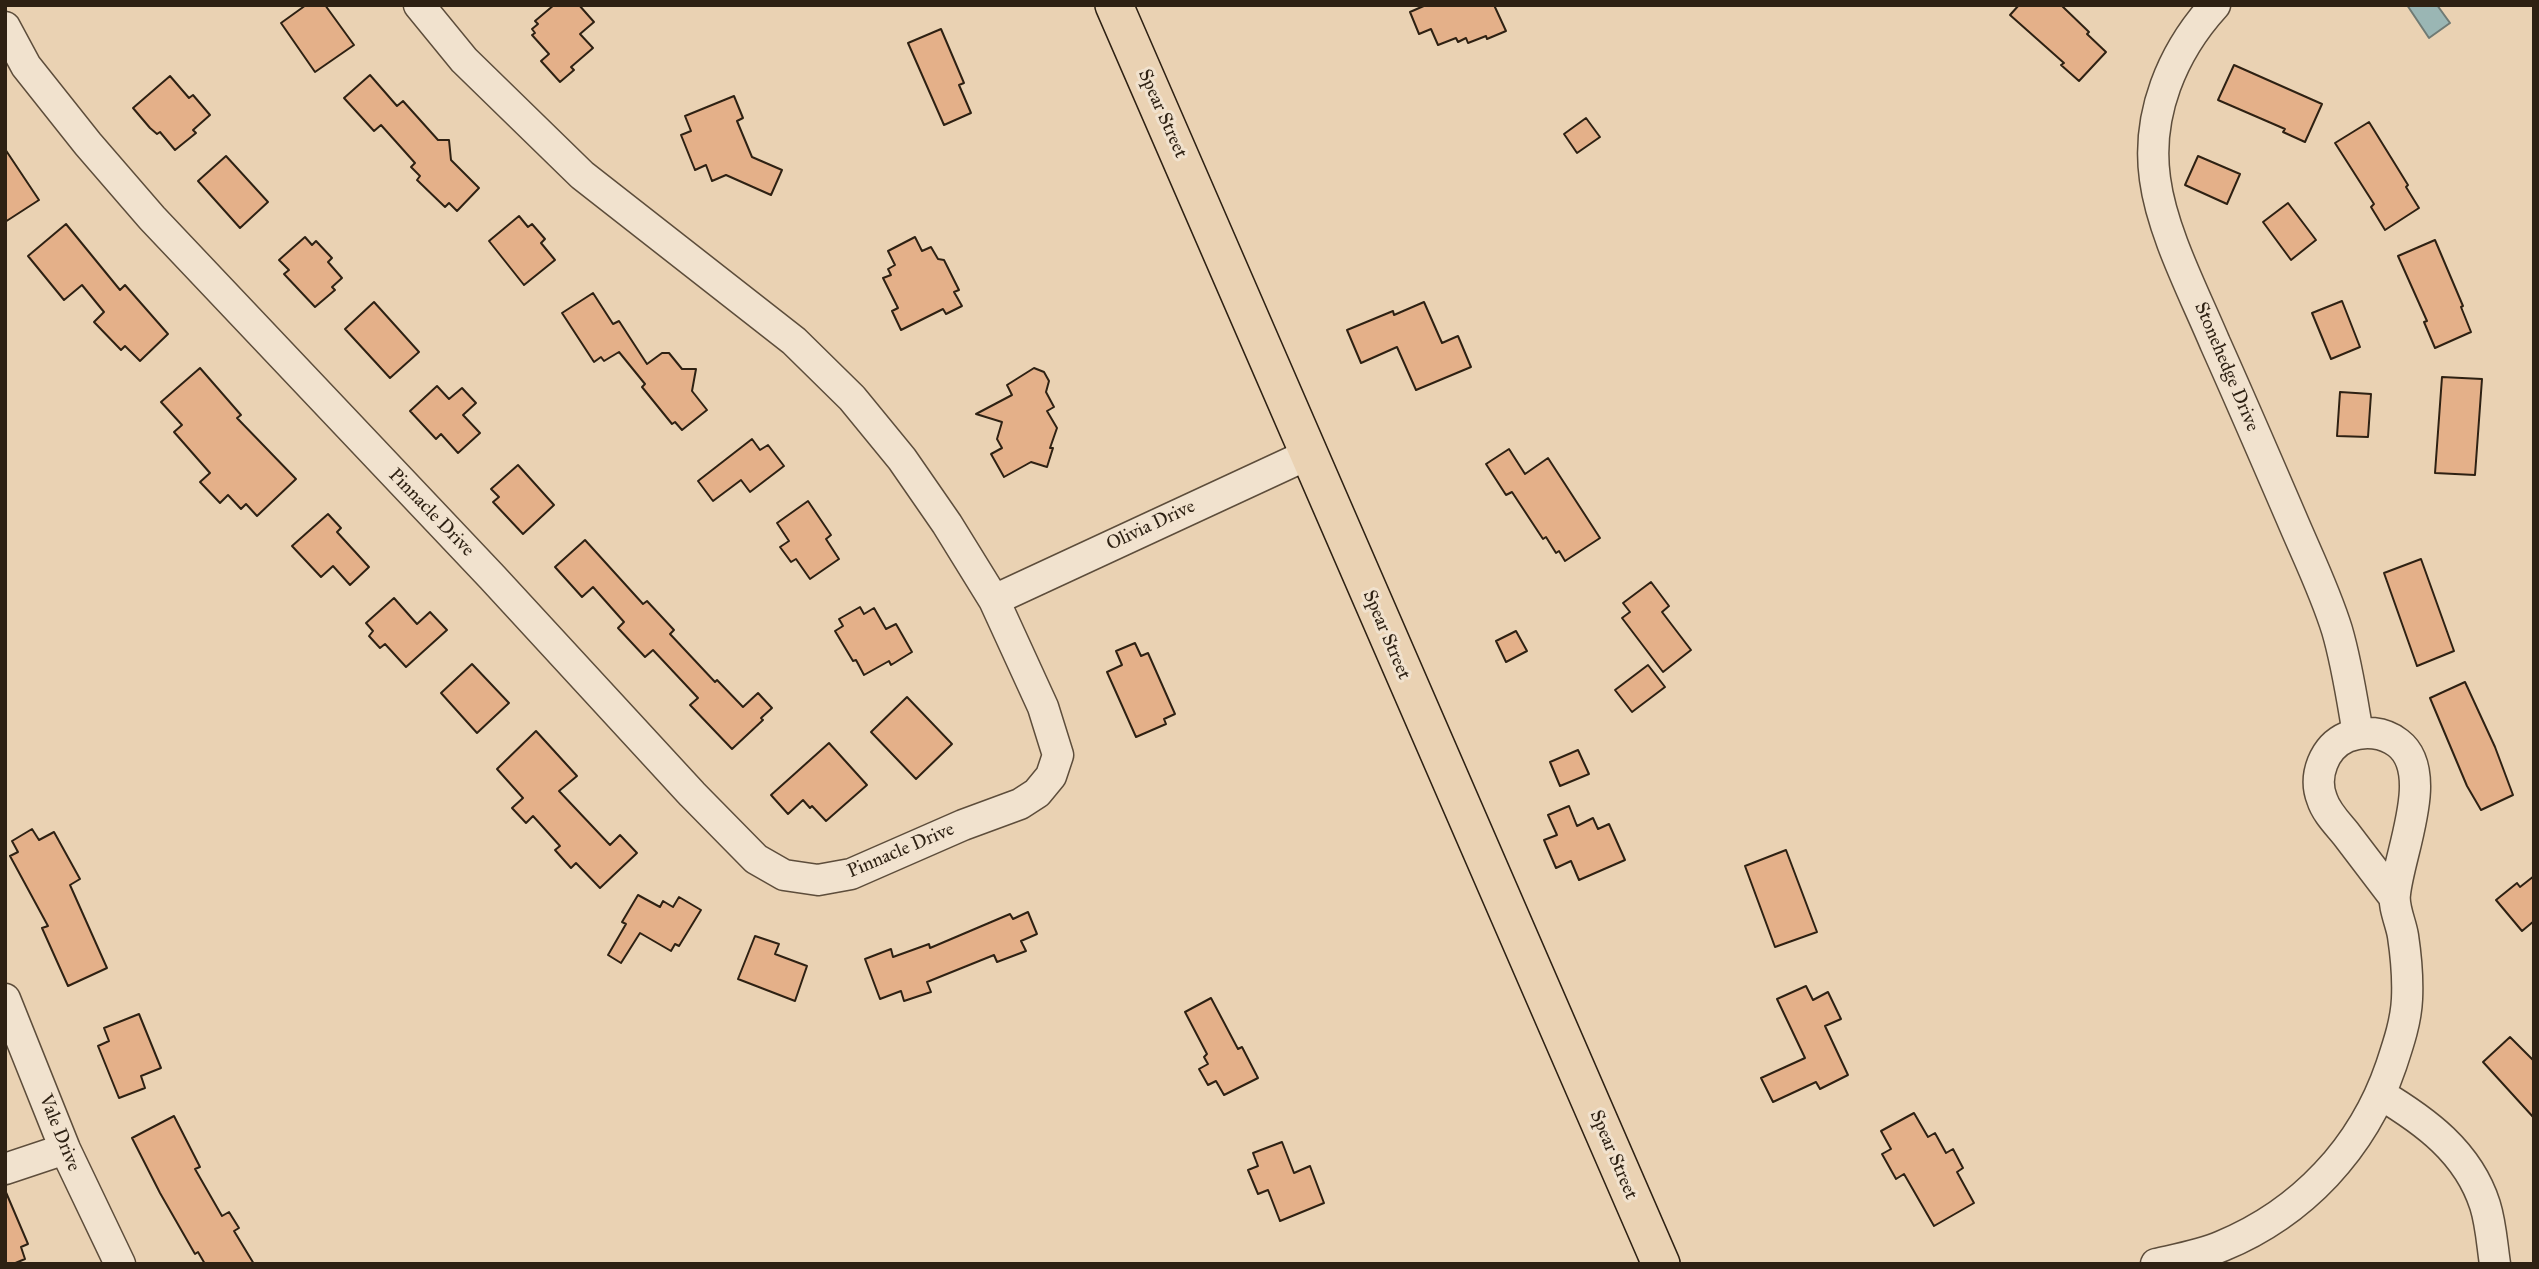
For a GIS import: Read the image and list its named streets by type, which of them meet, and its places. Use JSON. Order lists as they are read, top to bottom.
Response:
{
  "streets": {
    "main road": ["Spear Street"],
    "street": [
      "Stonehedge Drive",
      "Pinnacle Drive",
      "Olivia Drive",
      "Vale Drive"
    ]
  },
  "crossings": [
    ["Spear Street", "Olivia Drive"],
    ["Pinnacle Drive", "Olivia Drive"]
  ]
}
